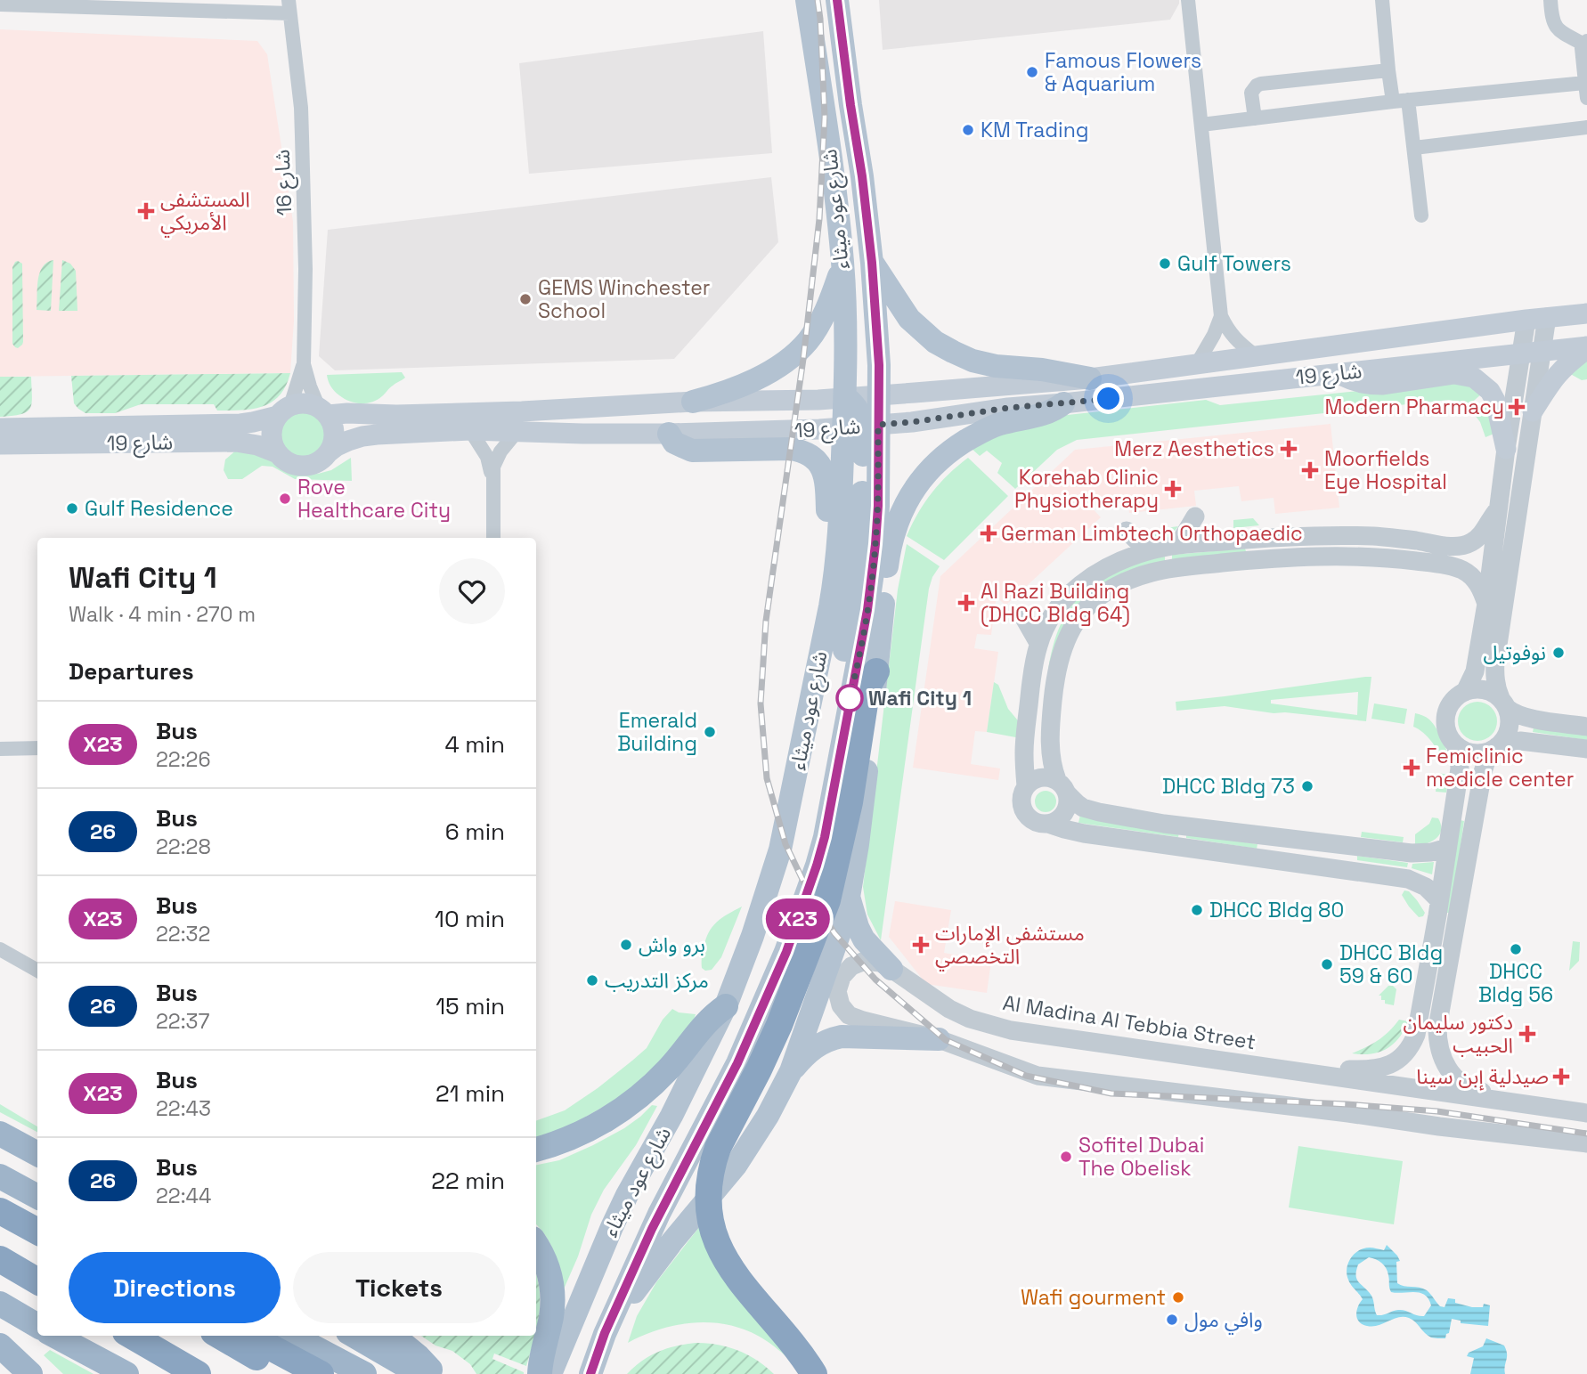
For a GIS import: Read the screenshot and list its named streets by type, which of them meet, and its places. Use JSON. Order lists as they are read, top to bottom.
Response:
{
  "streets": {
    "main road": ["شارع عود ميثاء", "شارع 19"],
    "street": ["شارع 16", "Al Madina Al Tebbia Street"]
  },
  "crossings": [
    ["شارع 16", "شارع 19"],
    ["شارع عود ميثاء", "شارع 19"]
  ],
  "places": {
    "other": [
      "Famous Flowers & Aquarium",
      "KM Trading",
      "Gulf Towers",
      "GEMS Winchester School",
      "Rove Healthcare City",
      "Gulf Residence",
      "نوفوتيل",
      "Wafi City 1",
      "Emerald Building",
      "DHCC Bldg 73",
      "DHCC Bldg 80",
      "برو واش",
      "DHCC Bldg 56",
      "DHCC Bldg 59 & 60",
      "مركز التدريب",
      "Sofitel Dubai The Obelisk",
      "Wafi gourment",
      "وافي مول"
    ],
    "health": [
      "المستشفى الأمريكي",
      "Modern Pharmacy",
      "Merz Aesthetics",
      "Moorfields Eye Hospital",
      "Korehab Clinic Physiotherapy",
      "German Limbtech Orthopaedic",
      "Al Razi Building (DHCC Bldg 64)",
      "Femiclinic medicle center",
      "مستشفى الإمارات التخصصي",
      "دكتور سليمان الحبيب",
      "صيدلية إبن سينا"
    ]
  },
  "lines": ["bus line X23"],
  "page": {
    "on_map": "X23",
    "heading": [
      ["Wafi City 1", "Walk · 4 min · 270 m"],
      "Departures"
    ],
    "list": [
      {
        "mark": "X23",
        "name": "Bus",
        "note": "22:26",
        "value": "4 min"
      },
      {
        "mark": "26",
        "name": "Bus",
        "note": "22:28",
        "value": "6 min"
      },
      {
        "mark": "X23",
        "name": "Bus",
        "note": "22:32",
        "value": "10 min"
      },
      {
        "mark": "26",
        "name": "Bus",
        "note": "22:37",
        "value": "15 min"
      },
      {
        "mark": "X23",
        "name": "Bus",
        "note": "22:43",
        "value": "21 min"
      },
      {
        "mark": "26",
        "name": "Bus",
        "note": "22:44",
        "value": "22 min"
      }
    ],
    "buttons": ["Directions", "Tickets"]
  }
}
